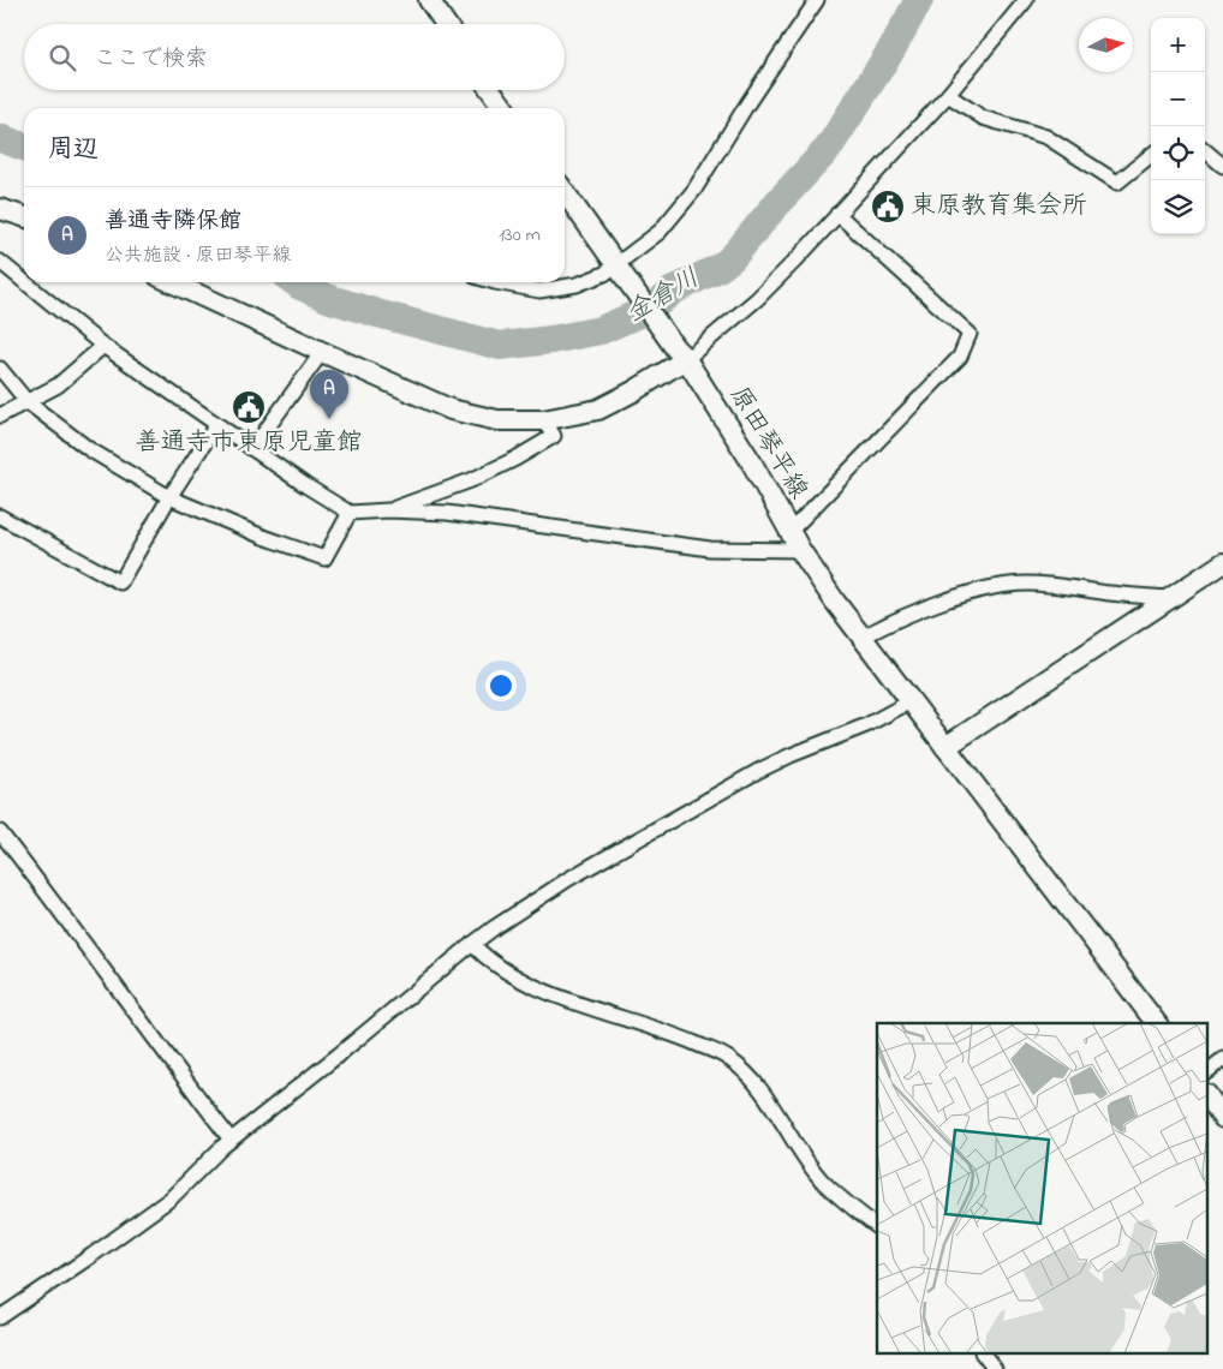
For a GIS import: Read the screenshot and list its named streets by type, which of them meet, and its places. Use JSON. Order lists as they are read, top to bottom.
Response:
{
  "streets": {
    "main road": ["原田琴平線"]
  },
  "water": ["金倉川"],
  "places": {
    "public building": ["東原教育集会所", "善通寺市東原児童館"]
  },
  "north": "right",
  "page": {
    "map_buttons": ["+", "−"],
    "search": "ここで検索",
    "heading": "周辺",
    "list": [
      {
        "mark": "A",
        "name": "善通寺隣保館",
        "note": "公共施設 · 原田琴平線",
        "value": "130 m"
      }
    ],
    "pins": "A"
  }
}
